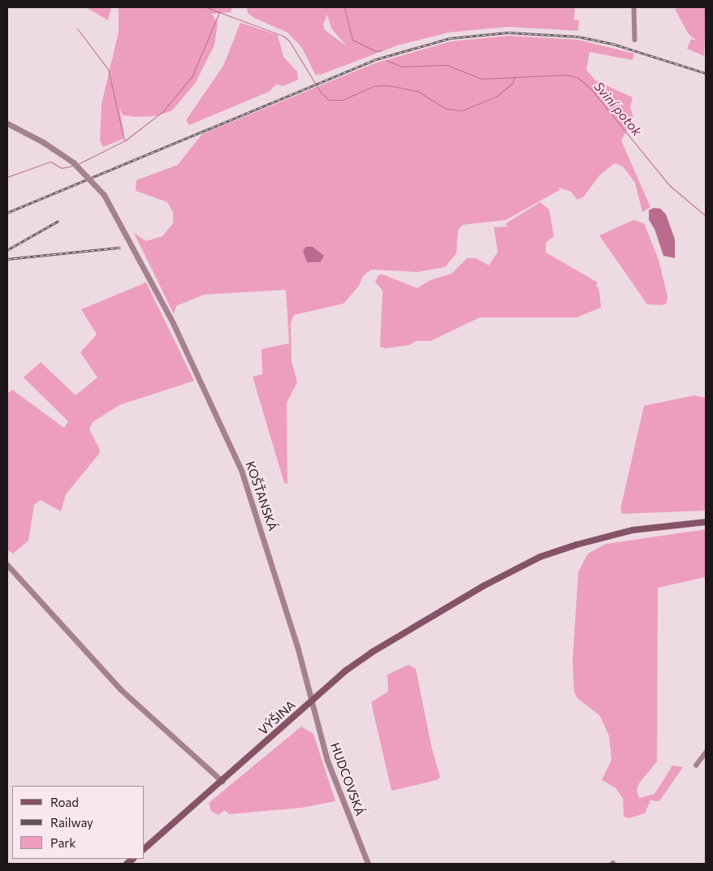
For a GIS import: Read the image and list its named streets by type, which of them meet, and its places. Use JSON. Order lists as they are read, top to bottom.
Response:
{
  "streets": {
    "main road": ["VÝŠINA"],
    "street": ["KOŠŤANSKÁ", "HUDCOVSKÁ"]
  },
  "crossings": [
    ["KOŠŤANSKÁ", "VÝŠINA"],
    ["KOŠŤANSKÁ", "HUDCOVSKÁ"],
    ["VÝŠINA", "HUDCOVSKÁ"]
  ],
  "water": ["Sviní potok"],
  "legend": ["Road", "Railway", "Park"]
}
